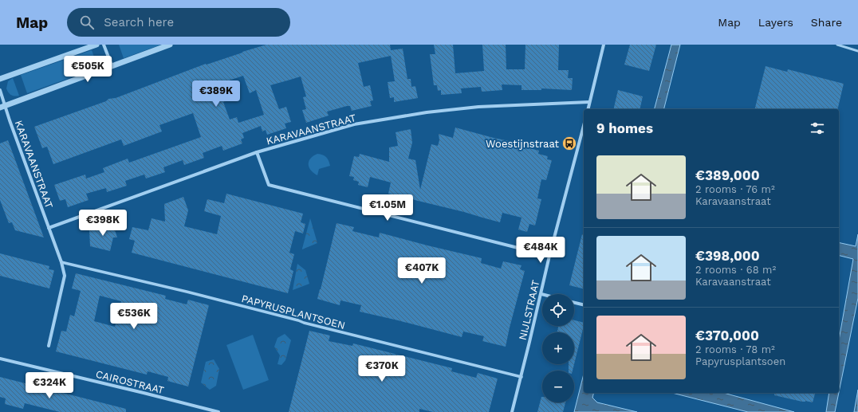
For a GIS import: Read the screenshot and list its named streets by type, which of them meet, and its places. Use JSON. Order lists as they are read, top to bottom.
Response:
{
  "streets": {
    "street": [
      "KARAVAANSTRAAT",
      "NIJLSTRAAT",
      "PAPYRUSPLANTSOEN",
      "CAIROSTRAAT"
    ]
  },
  "crossings": [
    ["KARAVAANSTRAAT", "PAPYRUSPLANTSOEN"],
    ["NIJLSTRAAT", "PAPYRUSPLANTSOEN"]
  ],
  "places": {
    "bus stop": ["Woestijnstraat"]
  },
  "page": {
    "header": "Map",
    "search": "Search here",
    "nav": ["Map", "Layers", "Share"],
    "price": [
      "€505K",
      "€389K",
      "€1.05M",
      "€398K",
      "€484K",
      "€407K",
      "€536K",
      "€370K",
      "€324K"
    ],
    "heading": "9 homes",
    "list": [
      {
        "name": "€389,000",
        "note": "2 rooms · 76 m² · Karavaanstraat"
      },
      {
        "name": "€398,000",
        "note": "2 rooms · 68 m² · Karavaanstraat"
      },
      {
        "name": "€370,000",
        "note": "2 rooms · 78 m² · Papyrusplantsoen"
      }
    ],
    "map_buttons": ["+", "−"]
  }
}
